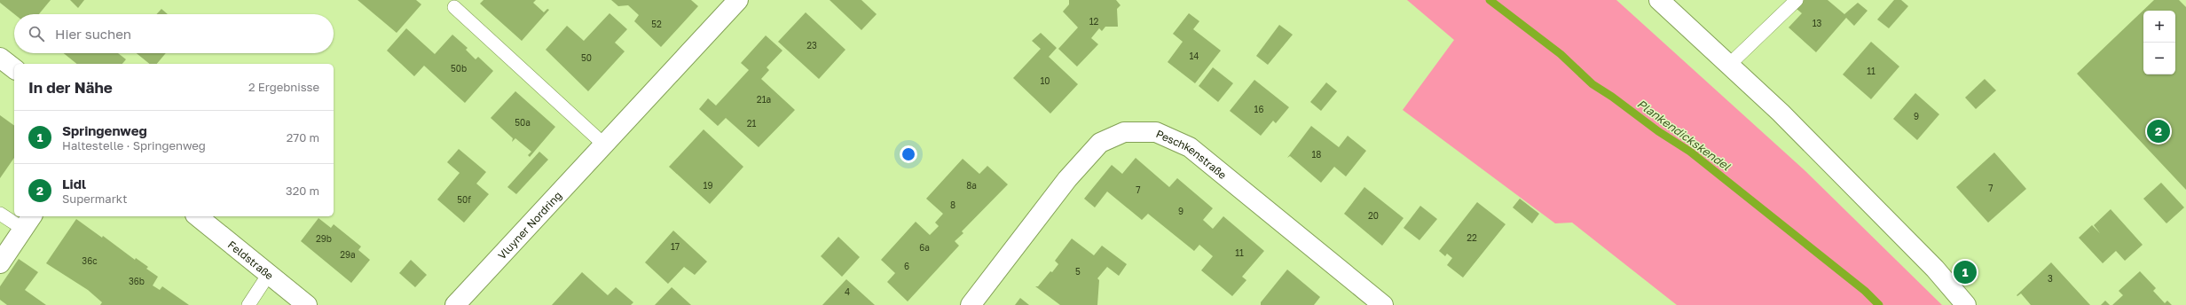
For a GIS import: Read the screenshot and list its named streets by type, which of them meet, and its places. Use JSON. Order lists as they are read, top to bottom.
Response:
{
  "streets": {
    "street": ["Peschkenstraße", "Vluyner Nordring", "Feldstraße"]
  },
  "water": ["Plankendickskendel"],
  "house_numbers": [
    "12",
    "13",
    "52",
    "23",
    "14",
    "50",
    "50b",
    "11",
    "10",
    "21a",
    "16",
    "9",
    "50a",
    "21",
    "18",
    "19",
    "8a",
    "7",
    "7",
    "50f",
    "8",
    "9",
    "20",
    "22",
    "29b",
    "17",
    "6a",
    "11",
    "29a",
    "36c",
    "6",
    "5",
    "3",
    "36b",
    "4"
  ],
  "page": {
    "map_buttons": ["+", "−"],
    "search": "Hier suchen",
    "heading": ["In der Nähe", "2 Ergebnisse"],
    "list": [
      {
        "mark": "1",
        "name": "Springenweg",
        "note": "Haltestelle · Springenweg",
        "value": "270 m"
      },
      {
        "mark": "2",
        "name": "Lidl",
        "note": "Supermarkt",
        "value": "320 m"
      }
    ],
    "pins": ["2", "1"]
  }
}
